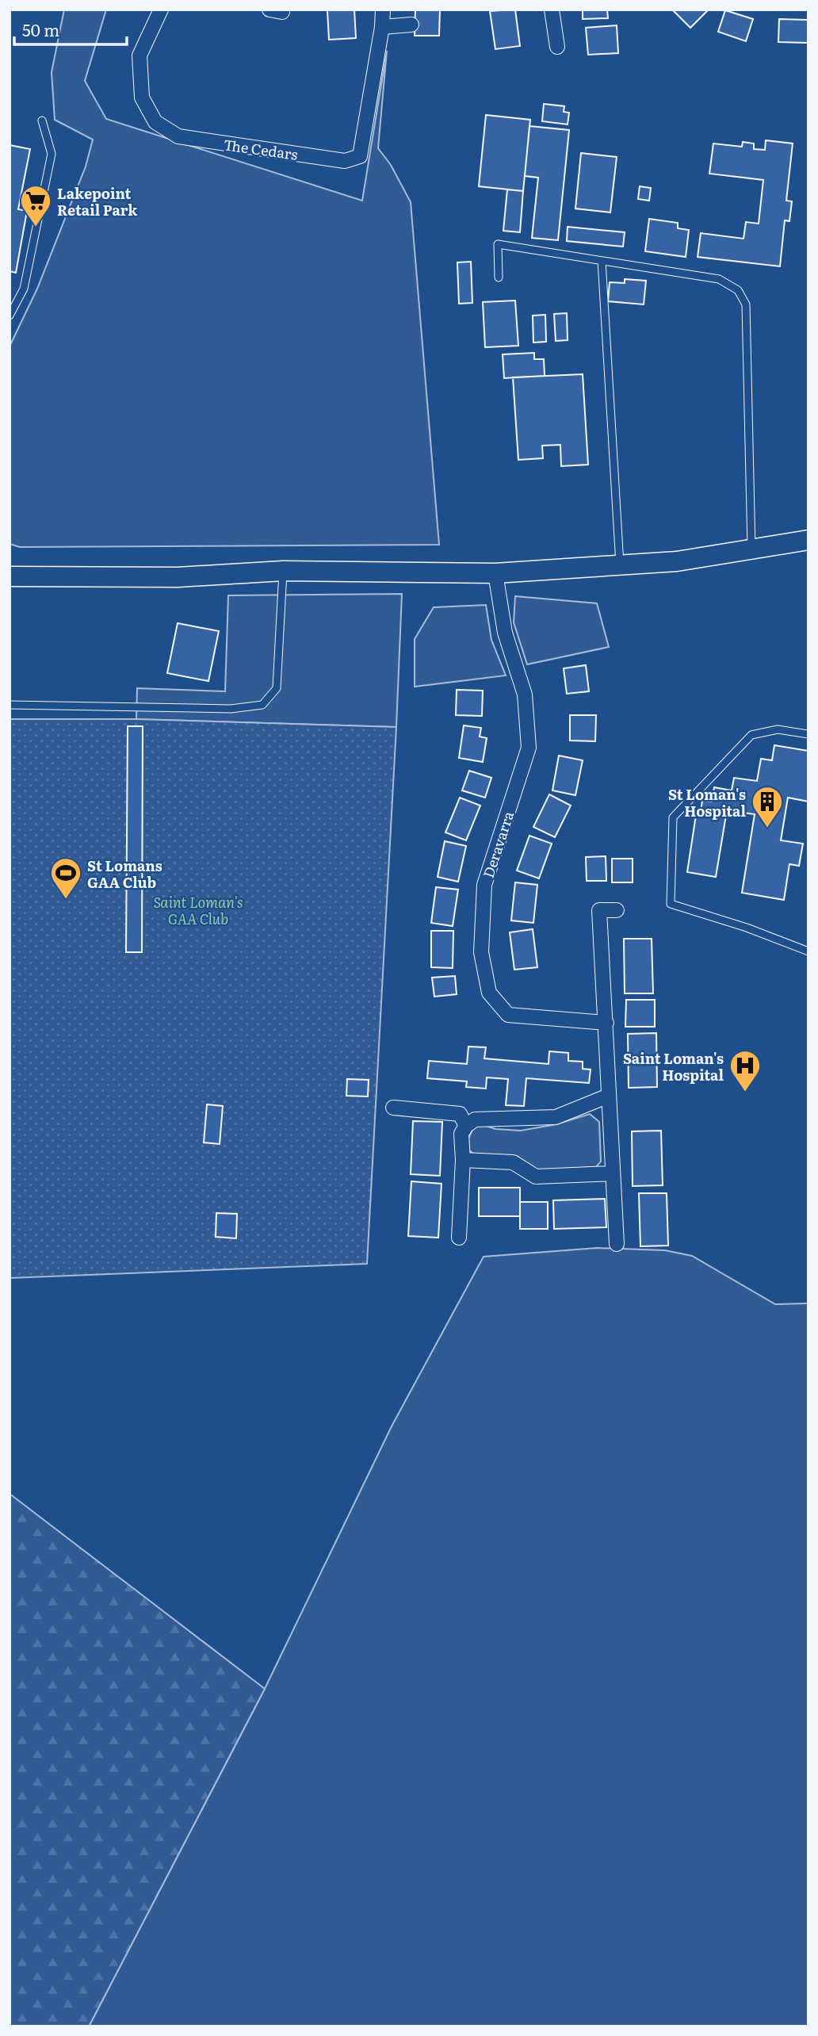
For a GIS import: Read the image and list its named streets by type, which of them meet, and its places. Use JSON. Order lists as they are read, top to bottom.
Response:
{
  "streets": {
    "street": ["The Cedars", "Deravarra"]
  },
  "parks": ["Saint Loman's GAA Club"],
  "places": {
    "supermarket": ["Lakepoint Retail Park"],
    "building": ["St Loman's Hospital"],
    "sports": ["St Lomans GAA Club"],
    "hospital": ["Saint Loman's Hospital"]
  },
  "scale_bar": "50 m"
}
